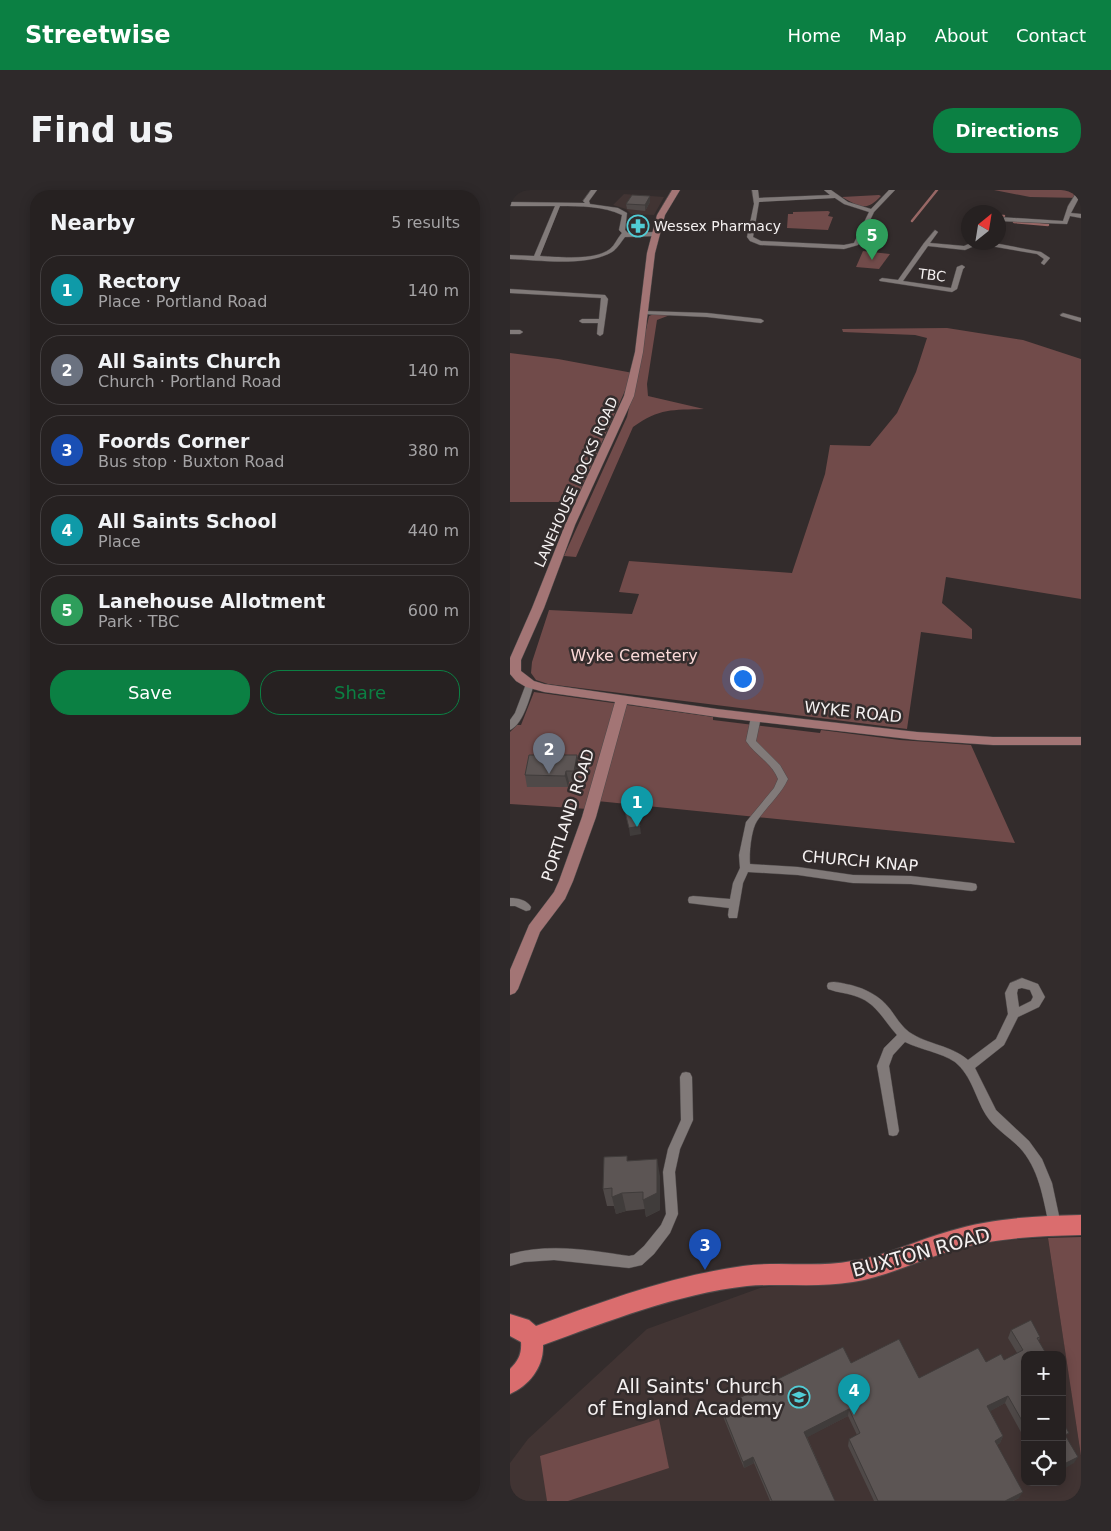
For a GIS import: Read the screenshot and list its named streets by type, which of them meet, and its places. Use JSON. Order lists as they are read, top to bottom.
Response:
{
  "streets": {
    "highway": ["BUXTON ROAD"],
    "main road": ["LANEHOUSE ROCKS ROAD", "WYKE ROAD", "PORTLAND ROAD"],
    "street": ["TBC", "CHURCH KNAP"]
  },
  "crossings": [
    ["LANEHOUSE ROCKS ROAD", "WYKE ROAD"],
    ["LANEHOUSE ROCKS ROAD", "PORTLAND ROAD"],
    ["WYKE ROAD", "PORTLAND ROAD"]
  ],
  "parks": ["Wyke Cemetery"],
  "places": {
    "pharmacy": ["Wessex Pharmacy"],
    "school or university": ["All Saints' Church of England Academy"]
  },
  "north": "top right",
  "page": {
    "header": "Streetwise",
    "nav": [
      "Home",
      "Map",
      "About",
      "Contact"
    ],
    "buttons": [
      "Directions",
      ["Save", "Share"]
    ],
    "title": "Find us",
    "heading": ["Nearby", "5 results"],
    "pins": [
      "5",
      "2",
      "1",
      "3",
      "4"
    ],
    "list": [
      {
        "mark": "1",
        "name": "Rectory",
        "note": "Place · Portland Road",
        "value": "140 m"
      },
      {
        "mark": "2",
        "name": "All Saints Church",
        "note": "Church · Portland Road",
        "value": "140 m"
      },
      {
        "mark": "3",
        "name": "Foords Corner",
        "note": "Bus stop · Buxton Road",
        "value": "380 m"
      },
      {
        "mark": "4",
        "name": "All Saints School",
        "note": "Place",
        "value": "440 m"
      },
      {
        "mark": "5",
        "name": "Lanehouse Allotment",
        "note": "Park · TBC",
        "value": "600 m"
      }
    ],
    "map_buttons": ["+", "−"]
  }
}
